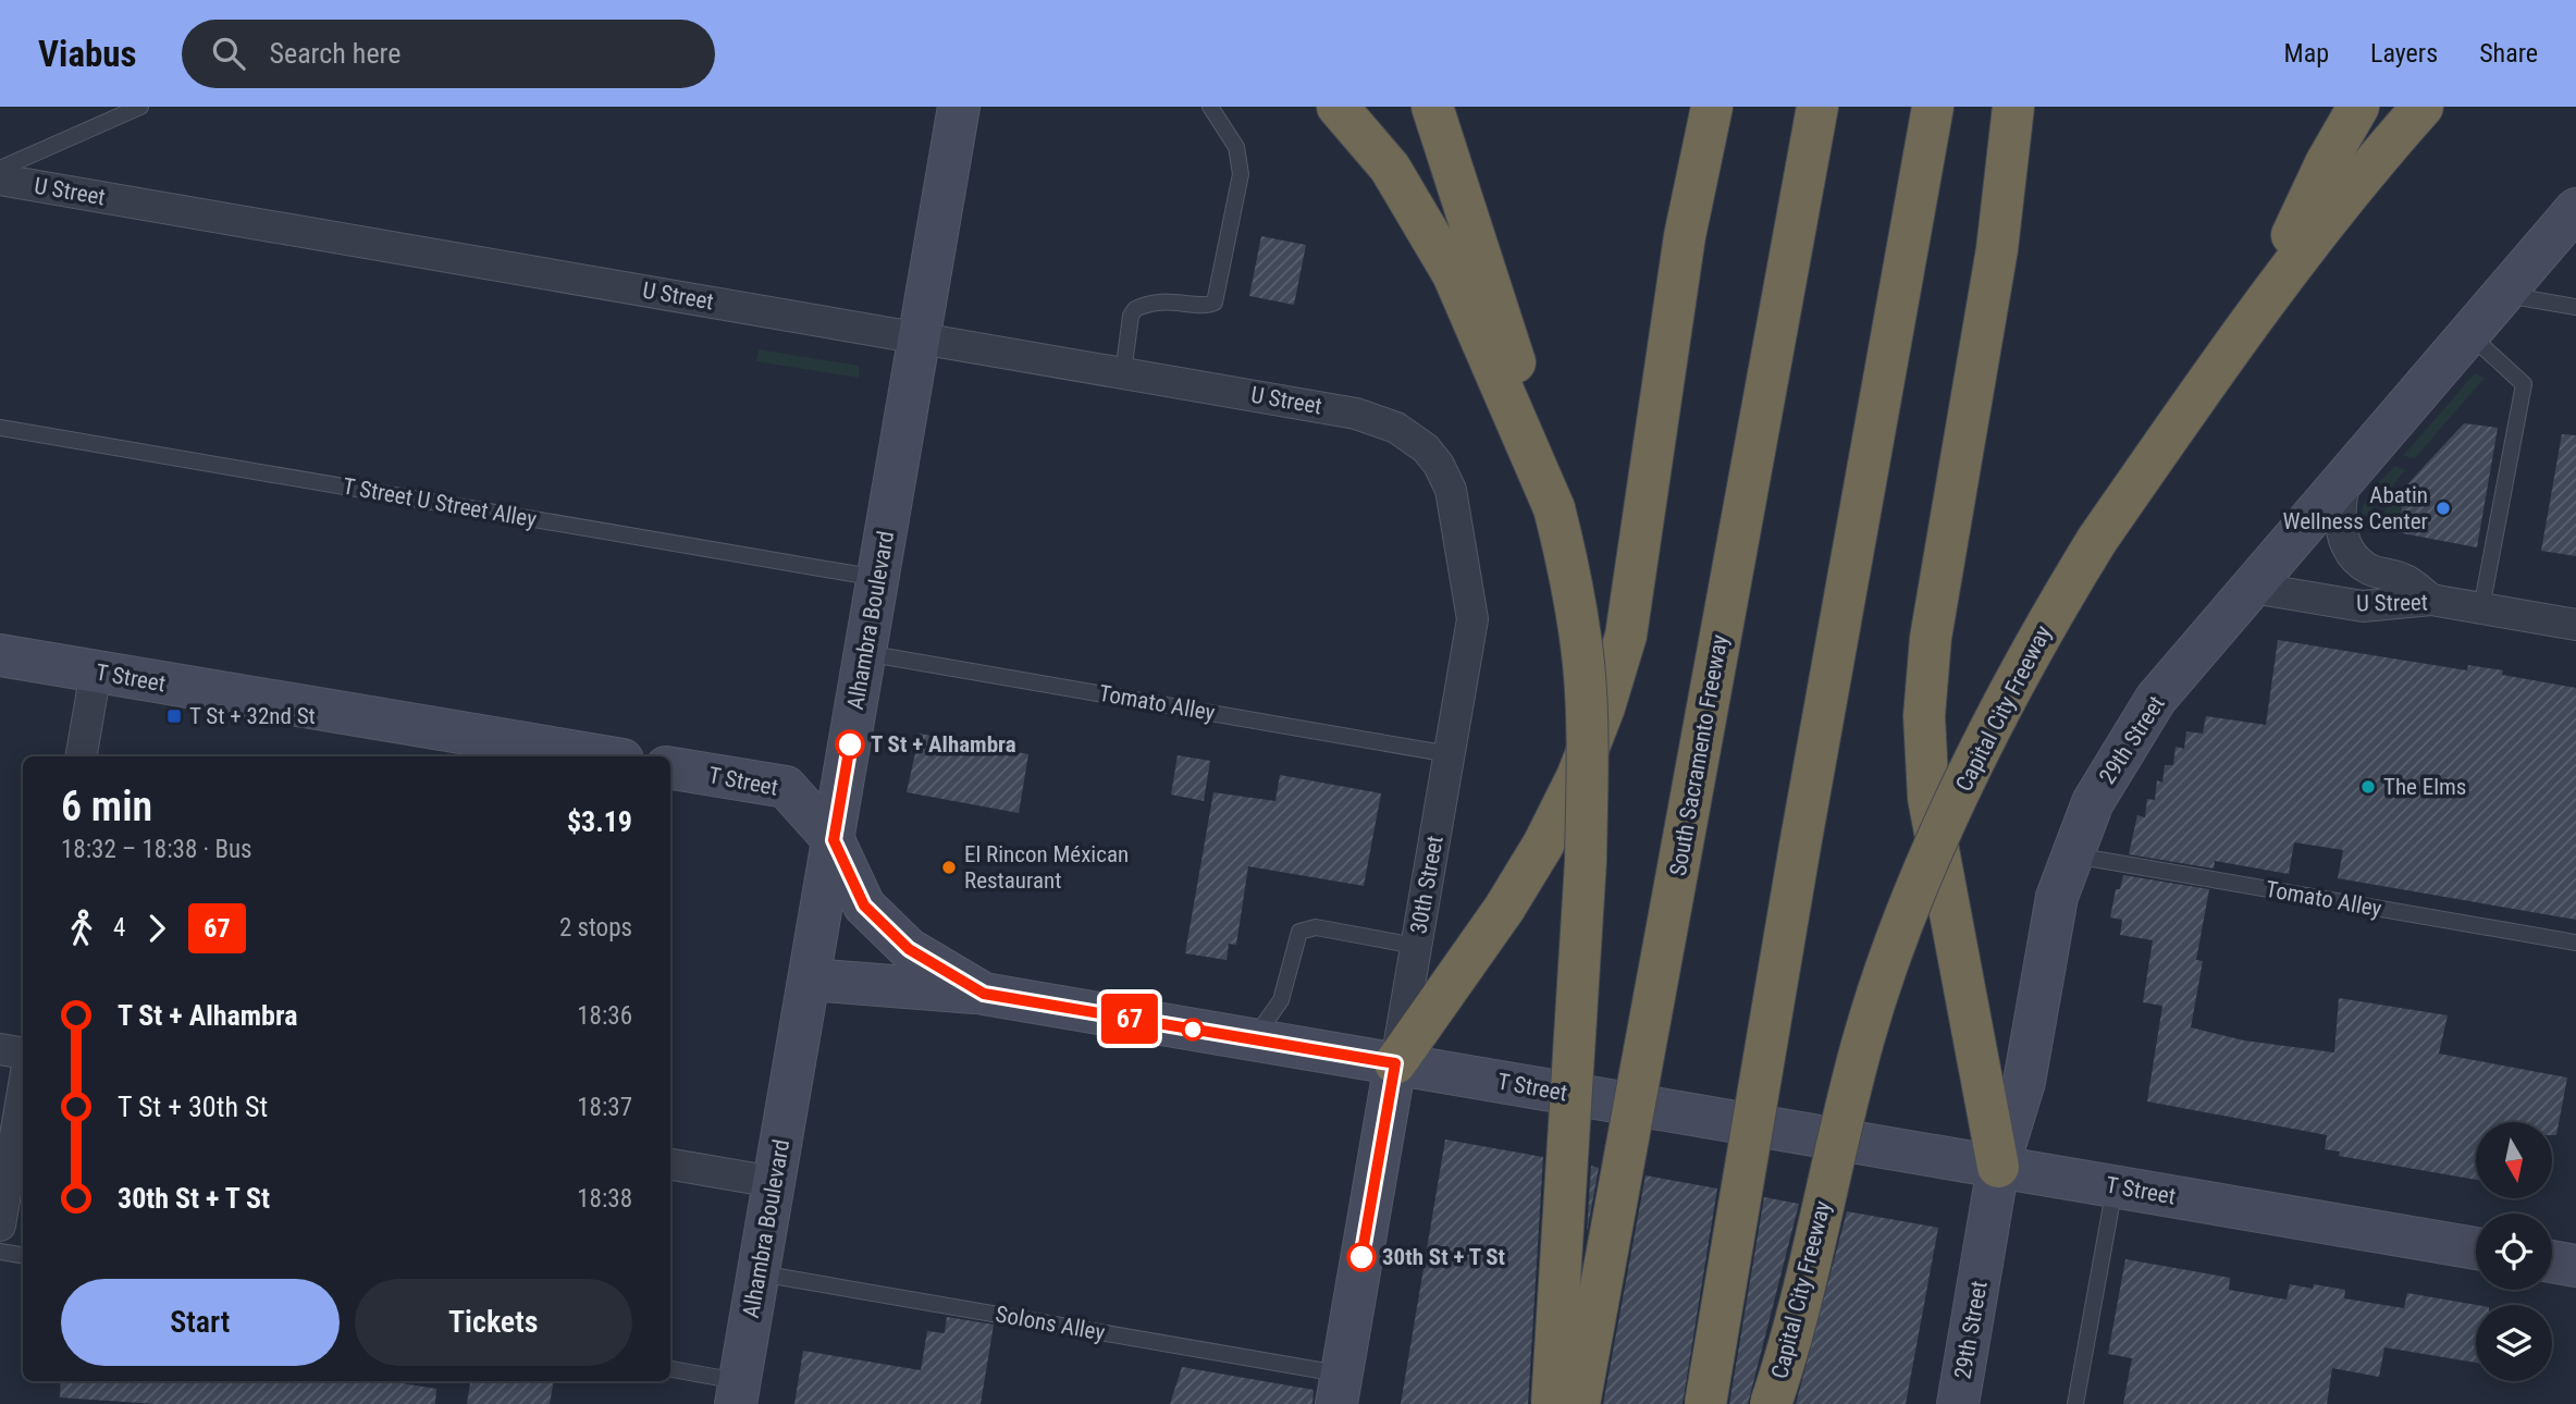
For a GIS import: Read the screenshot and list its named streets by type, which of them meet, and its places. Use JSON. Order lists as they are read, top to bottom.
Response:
{
  "streets": {
    "highway": ["Capital City Freeway", "South Sacramento Freeway"],
    "street": [
      "U Street",
      "Alhambra Boulevard",
      "T Street",
      "29th Street",
      "30th Street"
    ],
    "lane": ["T Street U Street Alley", "Tomato Alley", "Solons Alley"]
  },
  "crossings": [
    ["U Street", "Alhambra Boulevard"],
    ["U Street", "29th Street"],
    ["U Street", "30th Street"],
    ["T Street U Street Alley", "Alhambra Boulevard"],
    ["Alhambra Boulevard", "T Street"],
    ["Alhambra Boulevard", "Tomato Alley"],
    ["Alhambra Boulevard", "Solons Alley"],
    ["T Street", "29th Street"],
    ["T Street", "30th Street"],
    ["Tomato Alley", "29th Street"],
    ["Tomato Alley", "30th Street"],
    ["30th Street", "Solons Alley"]
  ],
  "places": {
    "other": [
      "Abatin Wellness Center",
      "T St + Alhambra",
      "The Elms",
      "El Rincon Méxican Restaurant",
      "30th St + T St"
    ],
    "transit": ["T St + 32nd St"]
  },
  "lines": ["bus line 67"],
  "north": "bottom",
  "page": {
    "header": "Viabus",
    "search": "Search here",
    "nav": ["Map", "Layers", "Share"],
    "on_map": "67",
    "heading": ["6 min", "18:32 – 18:38 · Bus", "$3.19"],
    "legs": ["4", "67", "2 stops"],
    "list": [
      {
        "name": "T St + Alhambra",
        "value": "18:36"
      },
      {
        "name": "T St + 30th St",
        "value": "18:37"
      },
      {
        "name": "30th St + T St",
        "value": "18:38"
      }
    ],
    "buttons": ["Start", "Tickets"]
  }
}
